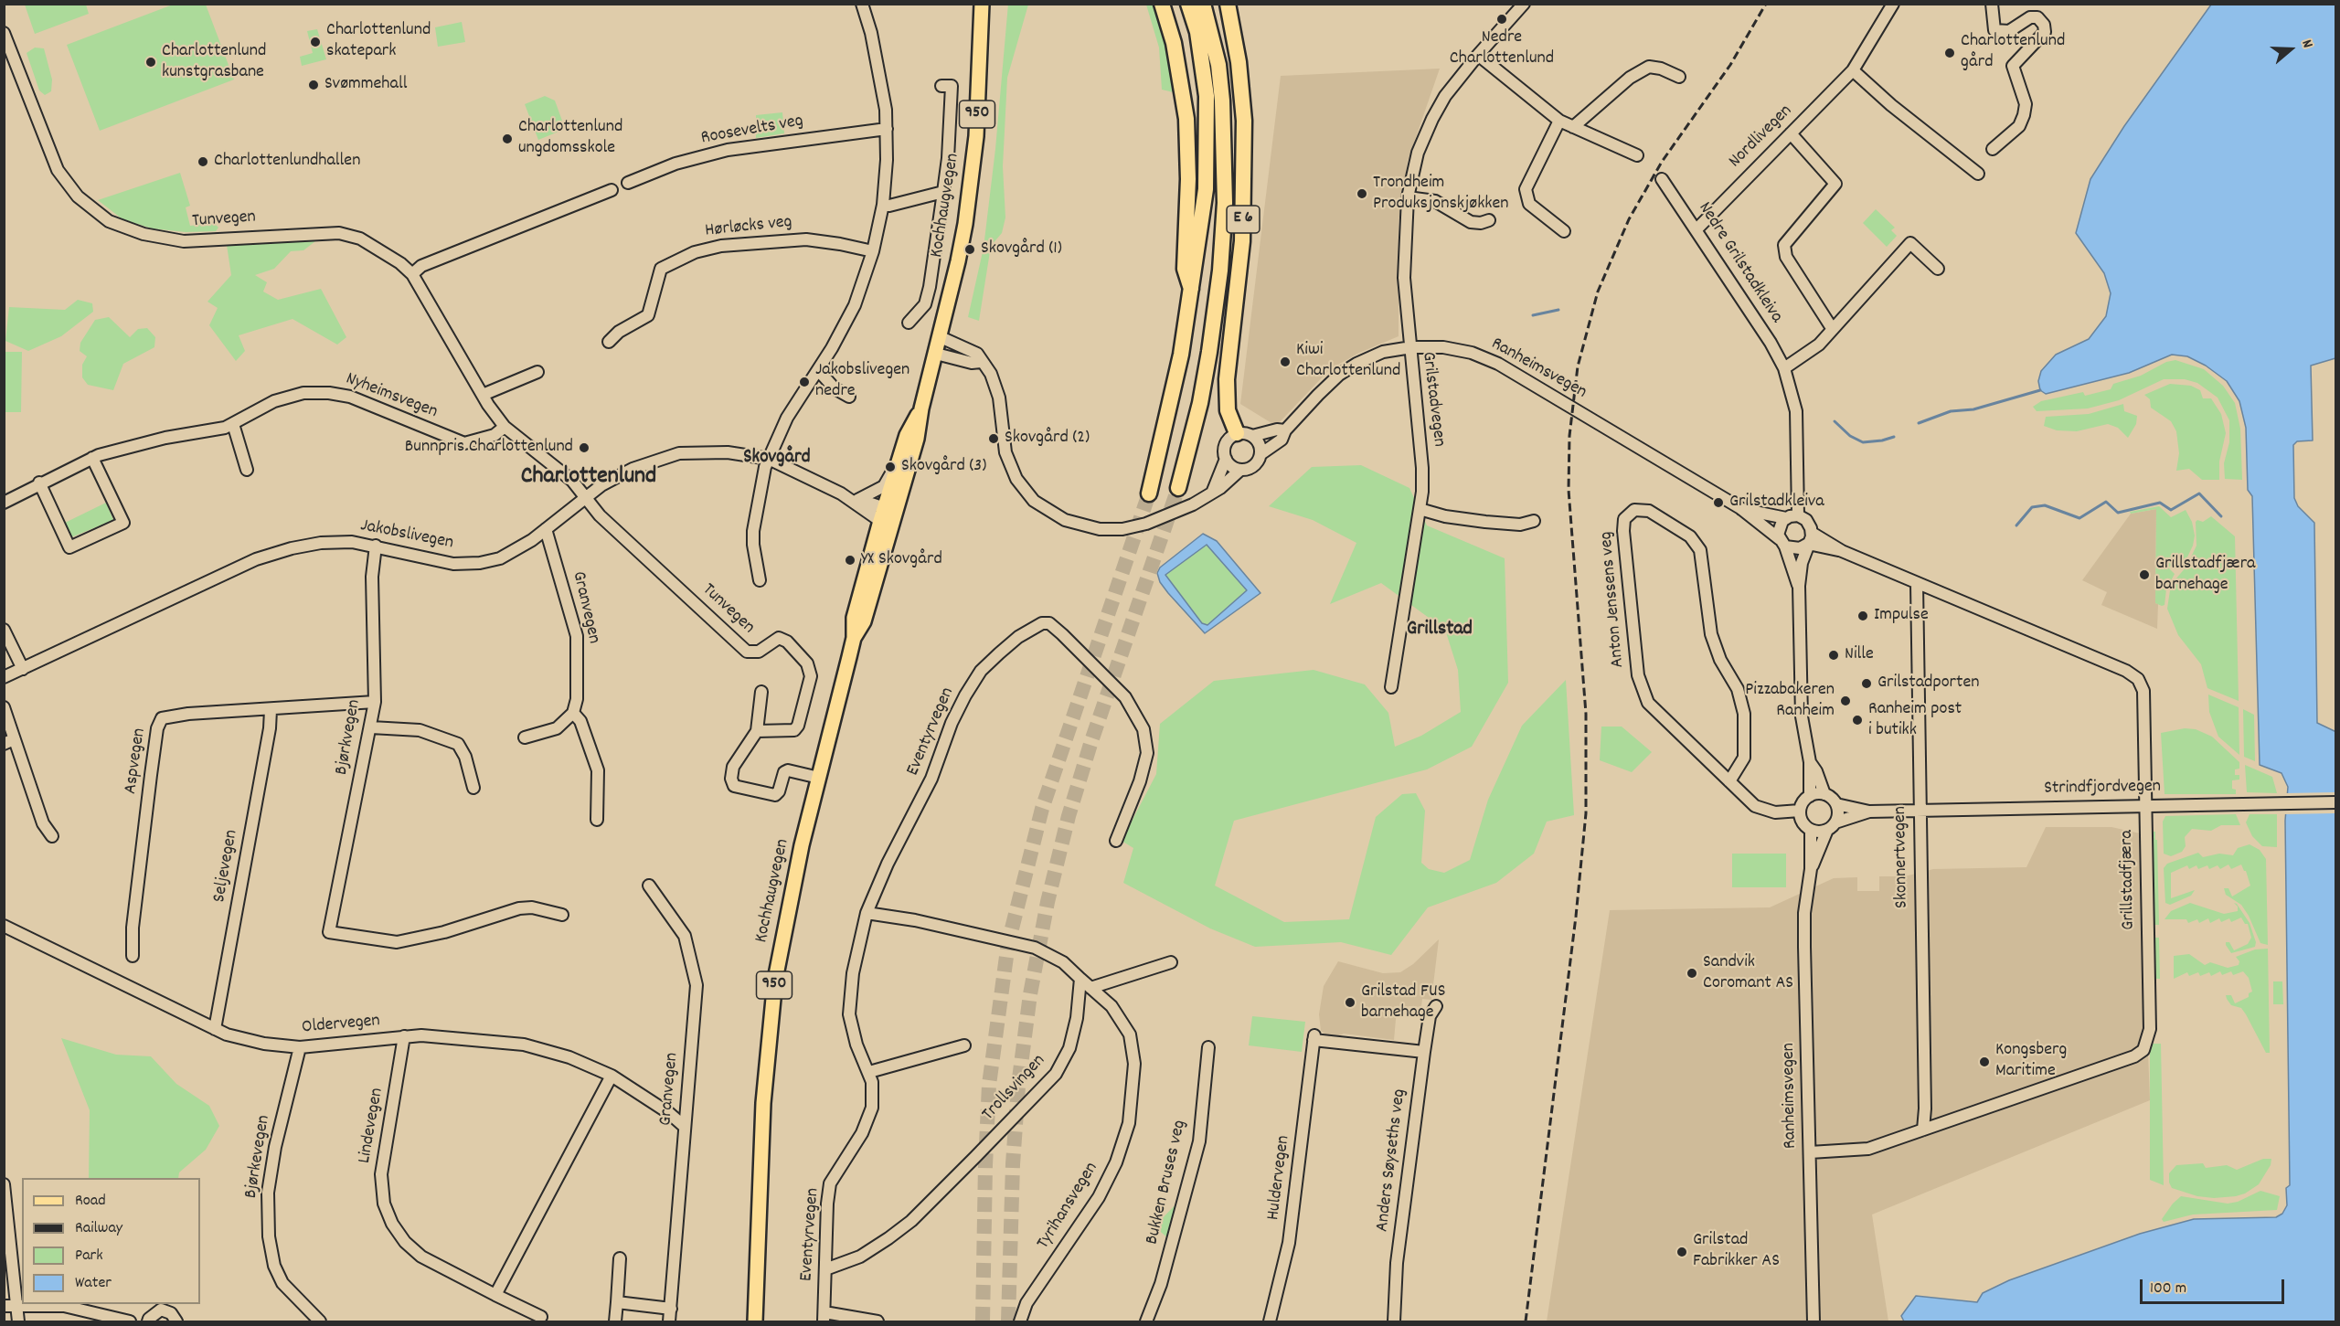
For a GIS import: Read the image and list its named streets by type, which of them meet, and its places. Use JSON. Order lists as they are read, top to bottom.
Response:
{
  "streets": {
    "highway": ["E 6"],
    "main road": ["950", "Kochhaugvegen"],
    "street": [
      "Roosevelts veg",
      "Nordlivegen",
      "Tunvegen",
      "Hørløcks veg",
      "Nedre Grilstadkleiva",
      "Ranheimsvegen",
      "Nyheimsvegen",
      "Grilstadvegen",
      "Jakobslivegen",
      "Anton Jenssens veg",
      "Granvegen",
      "Eventyrvegen",
      "Bjørkvegen",
      "Aspvegen",
      "Strindfjordvegen",
      "Skonnertvegen",
      "Seljevegen",
      "Grillstadfjæra",
      "Oldervegen",
      "Trollsvingen",
      "Lindevegen",
      "Bjørkevegen",
      "Anders Søyseths veg",
      "Huldervegen",
      "Bukken Bruses veg",
      "Tyrihansvegen"
    ]
  },
  "crossings": [
    ["Nordlivegen", "Nedre Grilstadkleiva"],
    ["Kochhaugvegen", "Jakobslivegen"],
    ["E 6", "Grilstadvegen"],
    ["Tunvegen", "Nyheimsvegen"],
    ["Tunvegen", "Jakobslivegen"],
    ["Nedre Grilstadkleiva", "Ranheimsvegen"],
    ["Nedre Grilstadkleiva", "Grillstadfjæra"],
    ["Ranheimsvegen", "Grilstadvegen"],
    ["Ranheimsvegen", "Anton Jenssens veg"],
    ["Ranheimsvegen", "Strindfjordvegen"],
    ["Ranheimsvegen", "Grillstadfjæra"],
    ["Jakobslivegen", "Granvegen"],
    ["Jakobslivegen", "Bjørkvegen"],
    ["Anton Jenssens veg", "Strindfjordvegen"],
    ["Granvegen", "Oldervegen"],
    ["Eventyrvegen", "Trollsvingen"],
    ["Bjørkvegen", "Aspvegen"],
    ["Aspvegen", "Seljevegen"],
    ["Strindfjordvegen", "Skonnertvegen"],
    ["Strindfjordvegen", "Grillstadfjæra"],
    ["Skonnertvegen", "Grillstadfjæra"],
    ["Seljevegen", "Oldervegen"],
    ["Oldervegen", "Lindevegen"],
    ["Oldervegen", "Bjørkevegen"],
    ["Trollsvingen", "Tyrihansvegen"],
    ["Anders Søyseths veg", "Huldervegen"]
  ],
  "districts": ["Skovgård", "Charlottenlund", "Grillstad"],
  "places": [
    "Nedre Charlottenlund",
    "Charlottenlund skatepark",
    "Charlottenlund gård",
    "Charlottenlund kunstgrasbane",
    "Svømmehall",
    "Charlottenlund ungdomsskole",
    "Charlottenlundhallen",
    "Trondheim Produksjonskjøkken",
    "Skovgård (1)",
    "Kiwi Charlottenlund",
    "Jakobslivegen nedre",
    "Skovgård (2)",
    "Bunnpris Charlottenlund",
    "Skovgård (3)",
    "Grilstadkleiva",
    "YX Skovgård",
    "Grillstadfjæra barnehage",
    "Impulse",
    "Nille",
    "Grilstadporten",
    "Pizzabakeren Ranheim",
    "Ranheim post i butikk",
    "Sandvik Coromant AS",
    "Grilstad FUS barnehage",
    "Kongsberg Maritime",
    "Grilstad Fabrikker AS"
  ],
  "legend": [
    "Road",
    "Railway",
    "Park",
    "Water"
  ],
  "scale_bar": "100 m",
  "north": "right"
}
